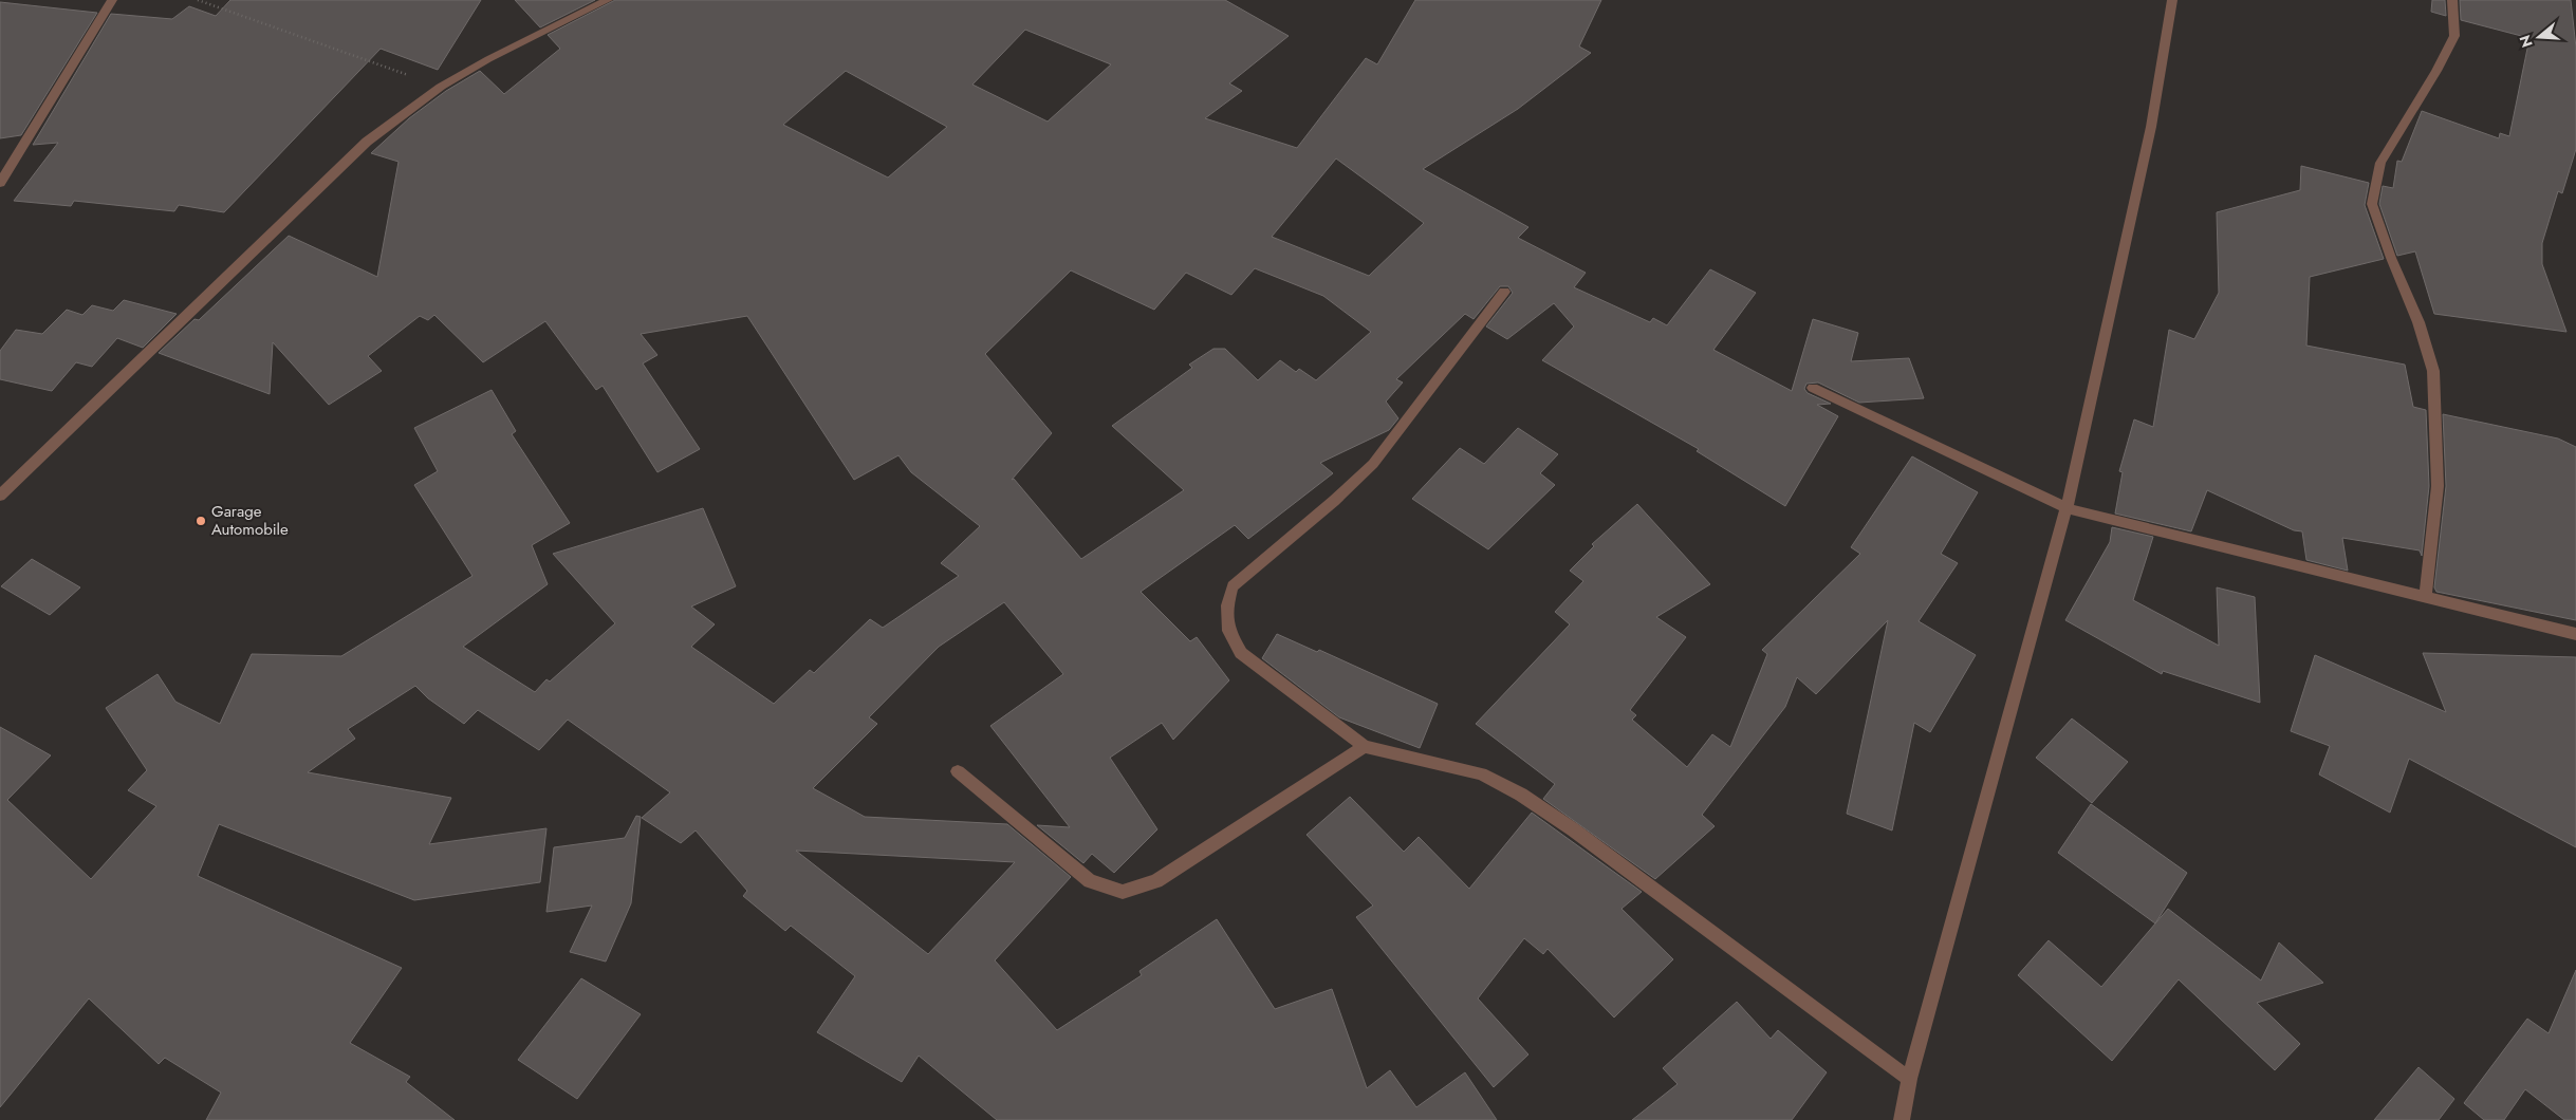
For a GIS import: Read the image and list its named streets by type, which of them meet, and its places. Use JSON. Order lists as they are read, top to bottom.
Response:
{
  "places": ["Garage Automobile"],
  "north": "left"
}
